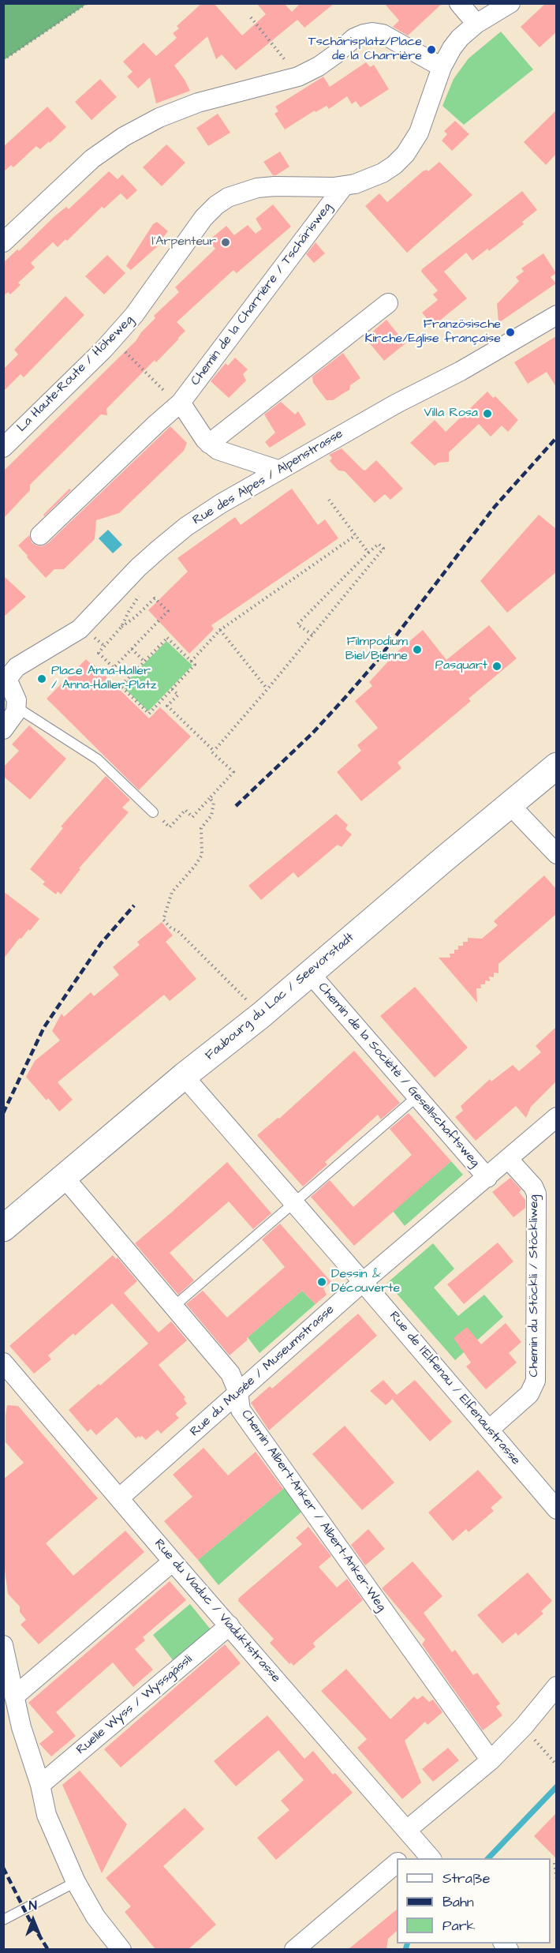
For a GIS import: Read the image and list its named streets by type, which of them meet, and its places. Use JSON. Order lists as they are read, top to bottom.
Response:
{
  "streets": {
    "main road": ["Faubourg du Lac / Seevorstadt"],
    "street": [
      "Chemin de la Charrière / Tschärisweg",
      "La Haute-Route / Höheweg",
      "Rue des Alpes / Alpenstrasse",
      "Chemin de la Société / Gesellschaftsweg",
      "Chemin du Stöckli / Stöckliweg",
      "Rue du Musée / Museumstrasse",
      "Rue de l'Elfenau / Elfenaustrasse",
      "Chemin Albert-Anker / Albert-Anker-Weg",
      "Rue du Viaduc / Viaduktstrasse",
      "Ruelle Wyss / Wyssgässli"
    ]
  },
  "crossings": [
    ["Chemin de la Charrière / Tschärisweg", "La Haute-Route / Höheweg"],
    ["Faubourg du Lac / Seevorstadt", "Chemin de la Société / Gesellschaftsweg"],
    ["Faubourg du Lac / Seevorstadt", "Rue de l'Elfenau / Elfenaustrasse"],
    ["Faubourg du Lac / Seevorstadt", "Chemin Albert-Anker / Albert-Anker-Weg"],
    ["Chemin de la Société / Gesellschaftsweg", "Rue du Musée / Museumstrasse"],
    ["Chemin du Stöckli / Stöckliweg", "Rue du Musée / Museumstrasse"],
    ["Chemin du Stöckli / Stöckliweg", "Rue de l'Elfenau / Elfenaustrasse"],
    ["Rue du Musée / Museumstrasse", "Rue de l'Elfenau / Elfenaustrasse"],
    ["Rue du Musée / Museumstrasse", "Chemin Albert-Anker / Albert-Anker-Weg"],
    ["Rue du Musée / Museumstrasse", "Rue du Viaduc / Viaduktstrasse"],
    ["Rue du Viaduc / Viaduktstrasse", "Ruelle Wyss / Wyssgässli"]
  ],
  "places": [
    "Tschärisplatz/Place de la Charrière",
    "l'Arpenteur",
    "Französische Kirche/Eglise française",
    "Villa Rosa",
    "Filmpodium Biel/Bienne",
    "Pasquart",
    "Place Anna-Haller / Anna-Haller-Platz",
    "Dessin & Découverte"
  ],
  "legend": ["Straße", "Bahn", "Park"],
  "north": "top"
}
